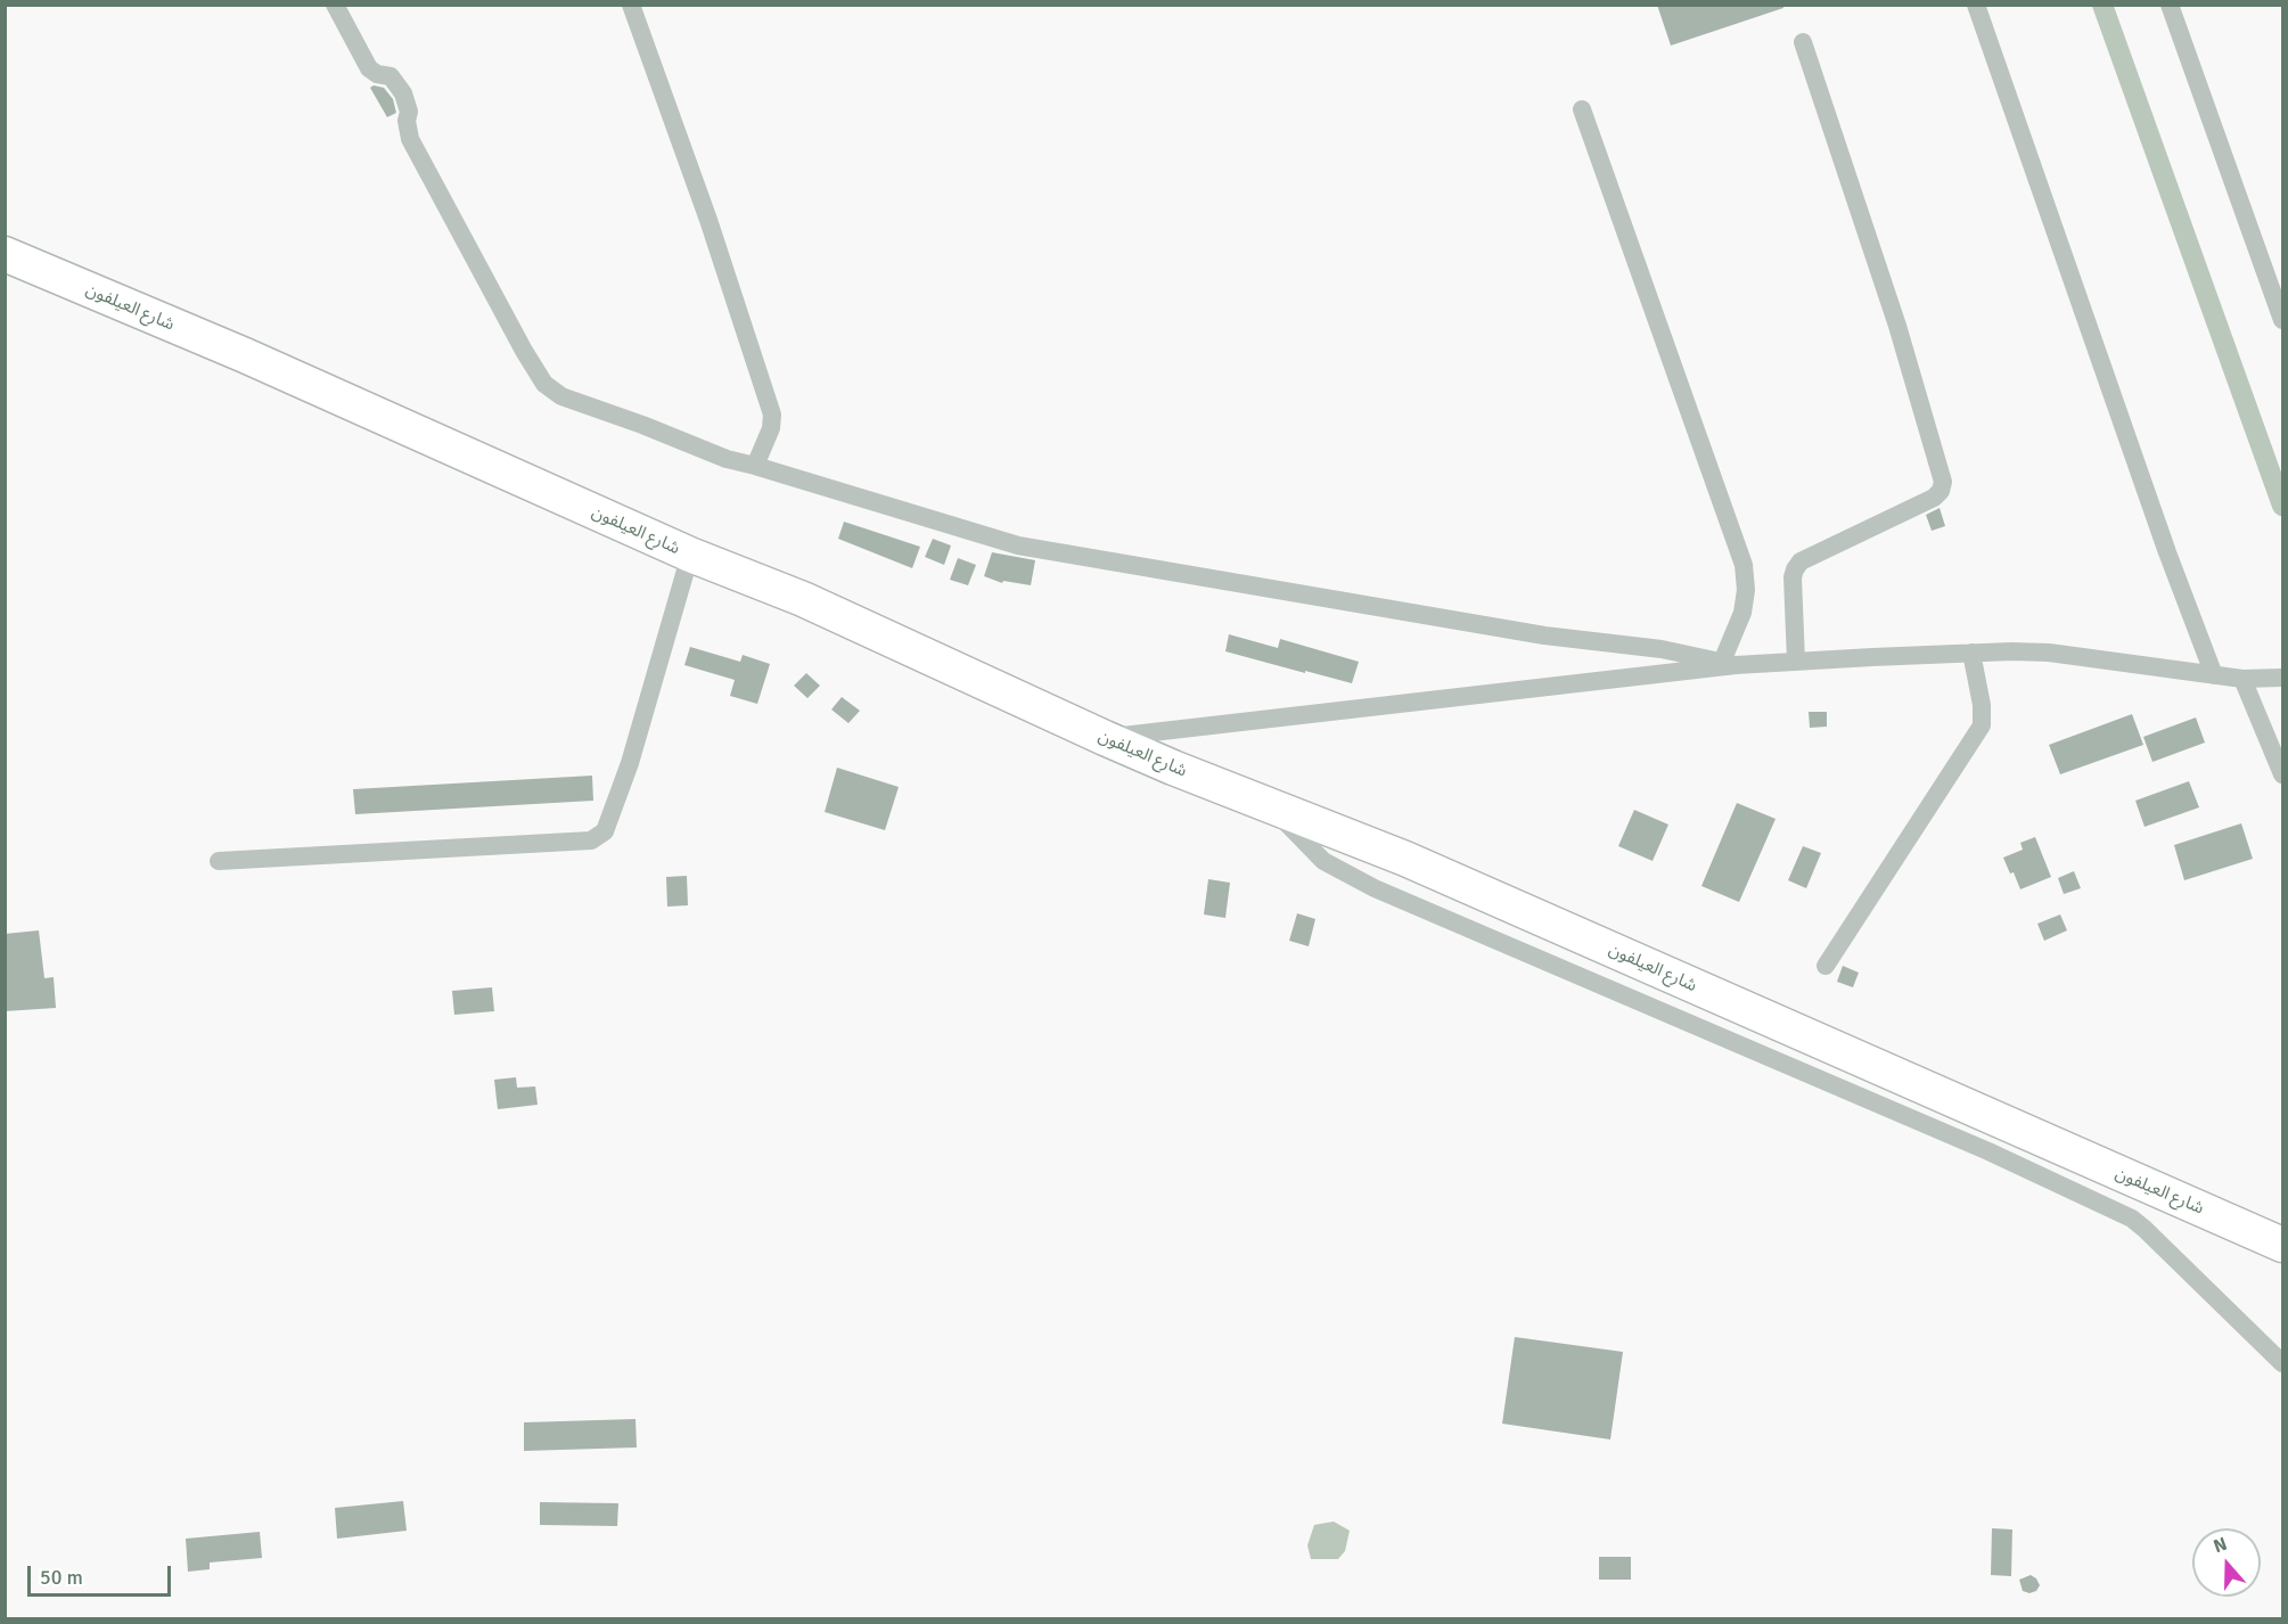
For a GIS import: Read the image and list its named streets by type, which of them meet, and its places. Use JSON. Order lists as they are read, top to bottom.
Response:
{
  "streets": {
    "highway": ["شارع العيلفون"]
  },
  "scale_bar": "50 m",
  "north": "top"
}
